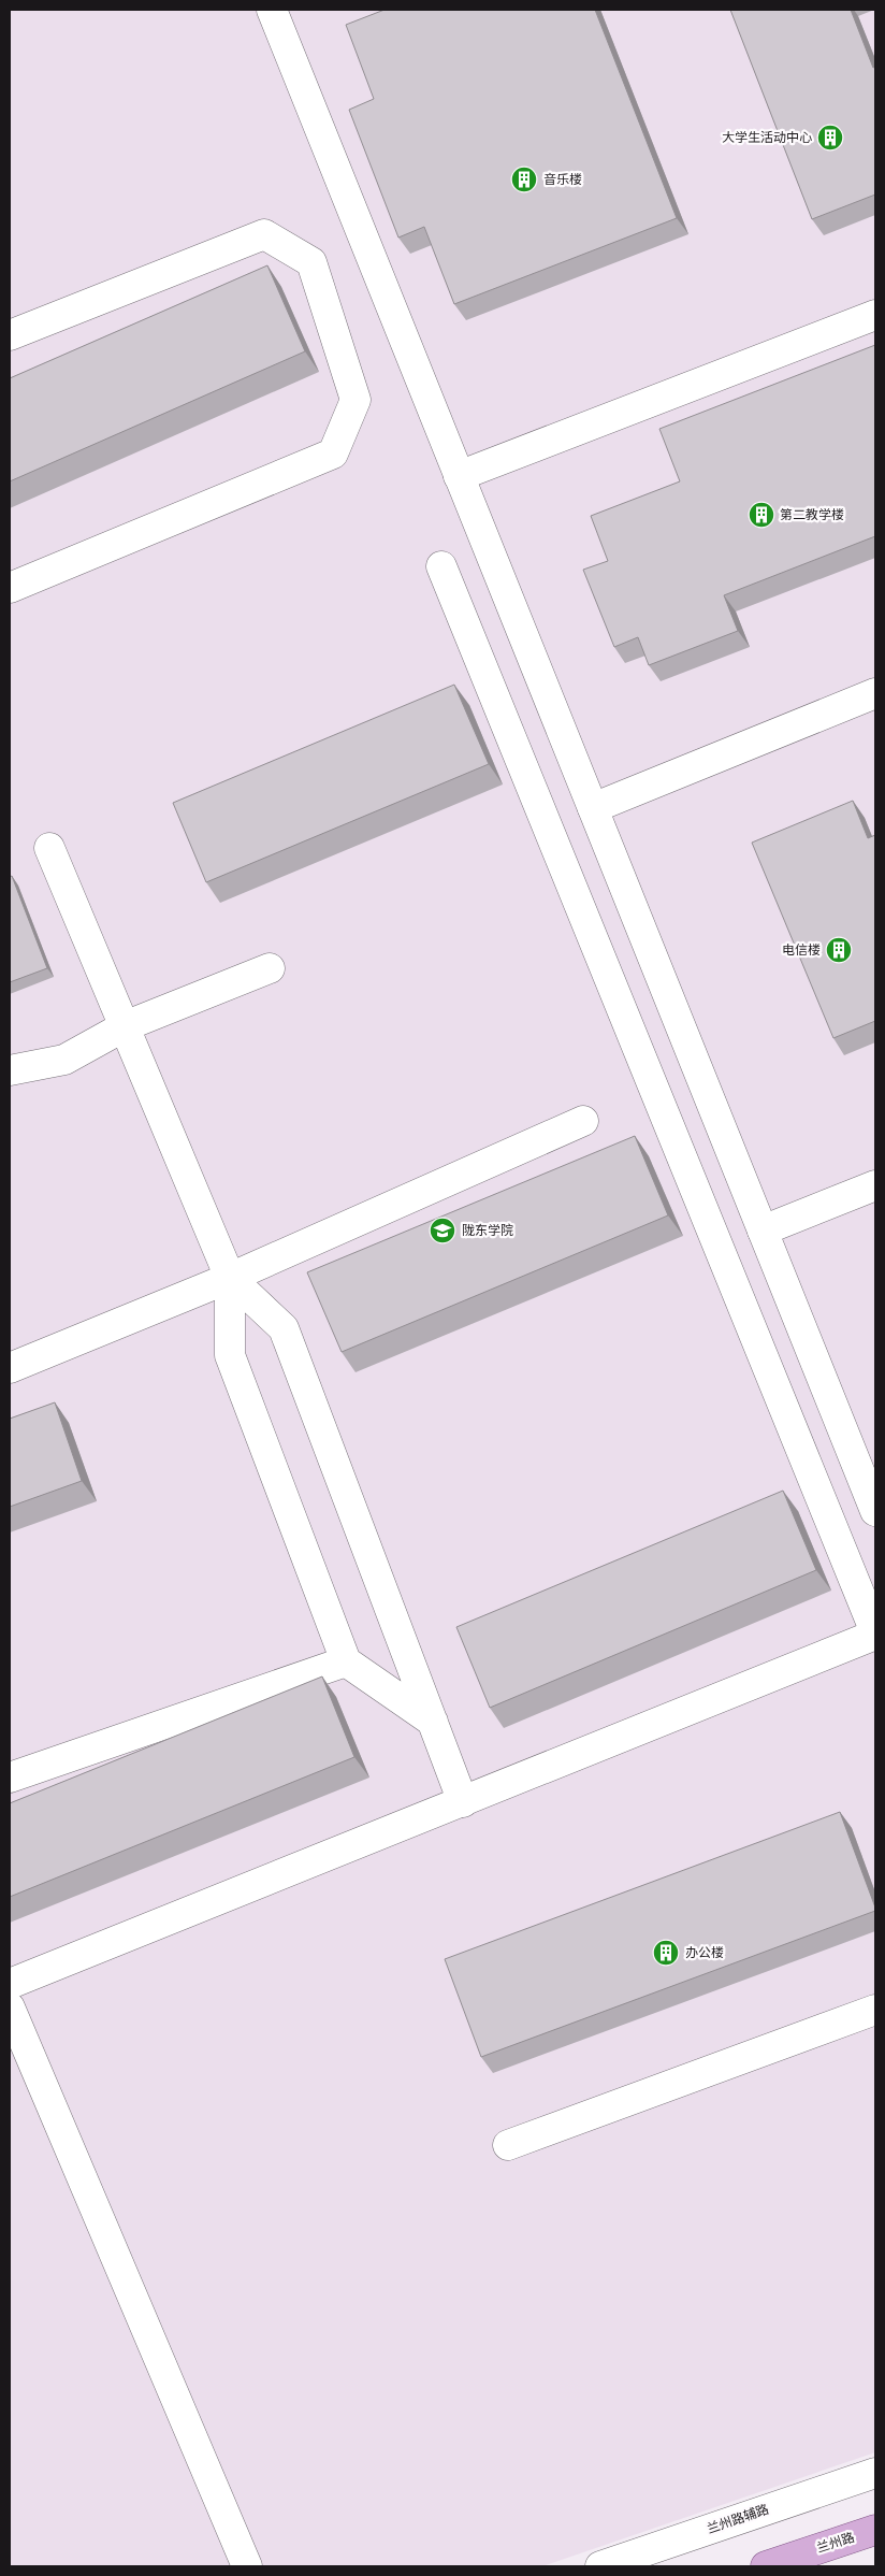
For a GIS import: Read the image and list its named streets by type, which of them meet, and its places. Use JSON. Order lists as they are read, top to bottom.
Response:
{
  "streets": {
    "main road": ["兰州路"],
    "street": ["兰州路辅路"]
  },
  "places": {
    "building": [
      "大学生活动中心",
      "音乐楼",
      "第二教学楼",
      "电信楼",
      "办公楼"
    ],
    "school or university": ["陇东学院"]
  }
}
